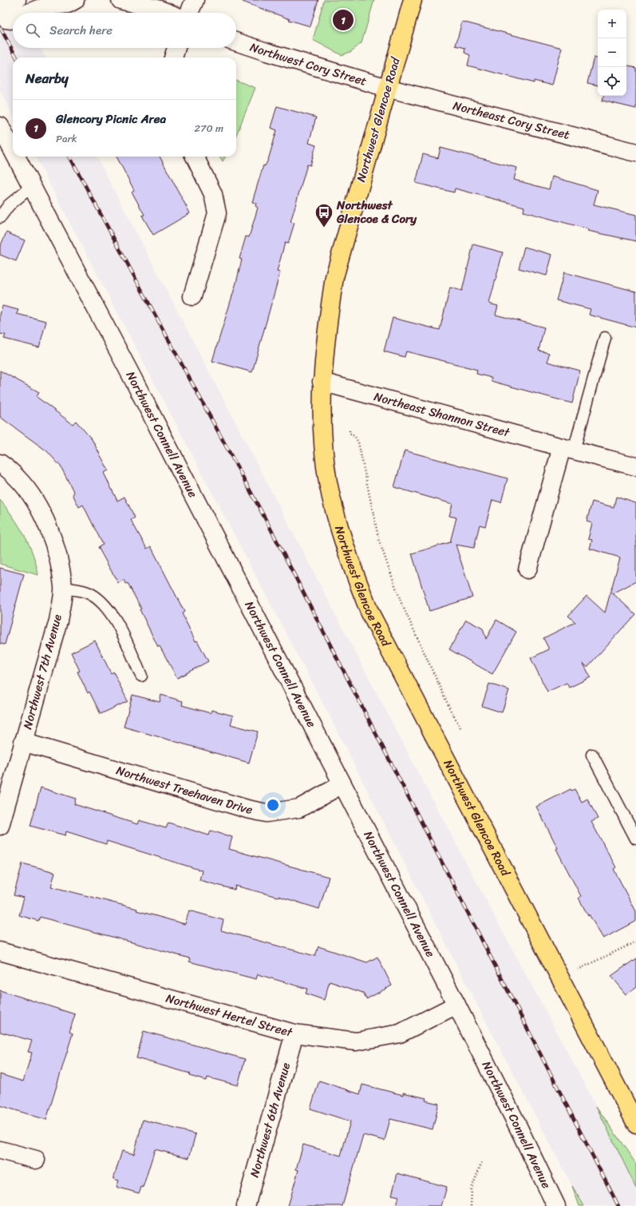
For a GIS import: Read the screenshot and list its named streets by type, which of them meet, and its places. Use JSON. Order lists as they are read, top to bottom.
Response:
{
  "streets": {
    "main road": ["Northwest Glencoe Road"],
    "street": [
      "Northwest Cory Street",
      "Northeast Cory Street",
      "Northeast Shannon Street",
      "Northwest Connell Avenue",
      "Northwest 7th Avenue",
      "Northwest Treehaven Drive",
      "Northwest Hertel Street",
      "Northwest 6th Avenue"
    ]
  },
  "crossings": [
    ["Northwest Cory Street", "Northwest Glencoe Road"],
    ["Northwest Cory Street", "Northeast Cory Street"],
    ["Northwest Glencoe Road", "Northeast Cory Street"],
    ["Northwest Glencoe Road", "Northeast Shannon Street"],
    ["Northwest Connell Avenue", "Northwest Treehaven Drive"],
    ["Northwest Connell Avenue", "Northwest Hertel Street"],
    ["Northwest 7th Avenue", "Northwest Treehaven Drive"],
    ["Northwest Hertel Street", "Northwest 6th Avenue"]
  ],
  "places": {
    "bus stop": ["Northwest Glencoe & Cory"]
  },
  "page": {
    "pins": "1",
    "map_buttons": ["+", "−"],
    "search": "Search here",
    "heading": "Nearby",
    "list": [
      {
        "mark": "1",
        "name": "Glencory Picnic Area",
        "note": "Park",
        "value": "270 m"
      }
    ]
  }
}
